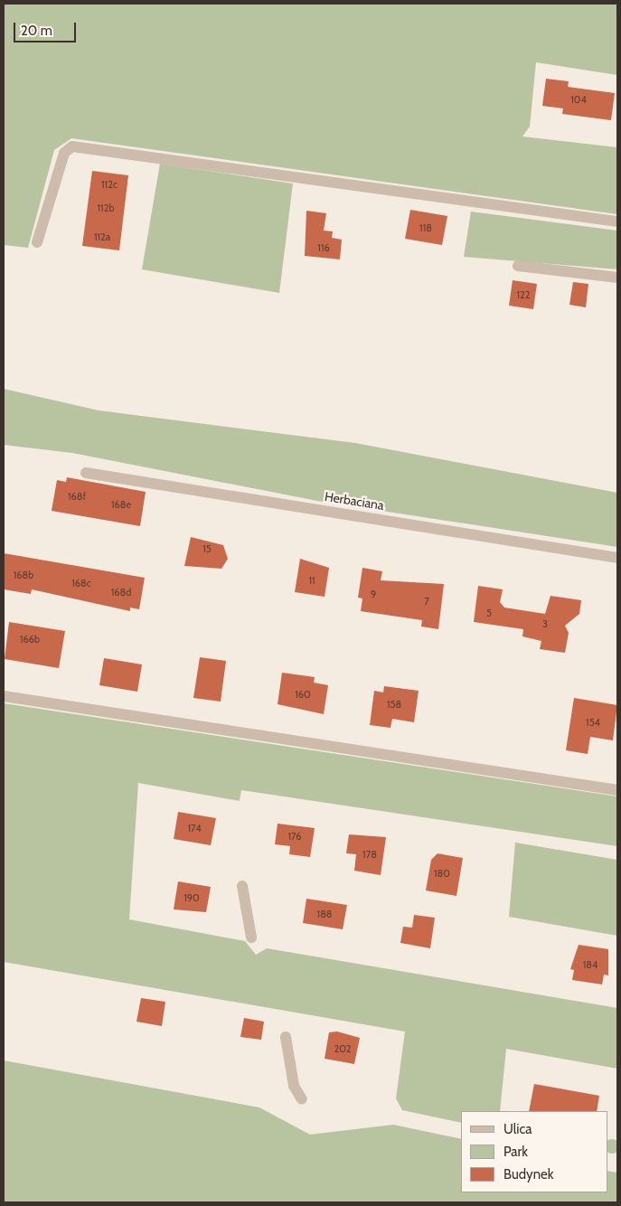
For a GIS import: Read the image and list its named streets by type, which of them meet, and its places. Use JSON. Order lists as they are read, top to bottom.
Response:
{
  "streets": {
    "street": ["Herbaciana"]
  },
  "house_numbers": [
    "104",
    "112c",
    "112b",
    "118",
    "112a",
    "116",
    "122",
    "168f",
    "168e",
    "15",
    "168b",
    "11",
    "168c",
    "168d",
    "9",
    "7",
    "5",
    "3",
    "166b",
    "160",
    "158",
    "154",
    "174",
    "176",
    "178",
    "180",
    "190",
    "188",
    "184",
    "202"
  ],
  "legend": ["Ulica", "Park", "Budynek"],
  "scale_bar": "20 m"
}
